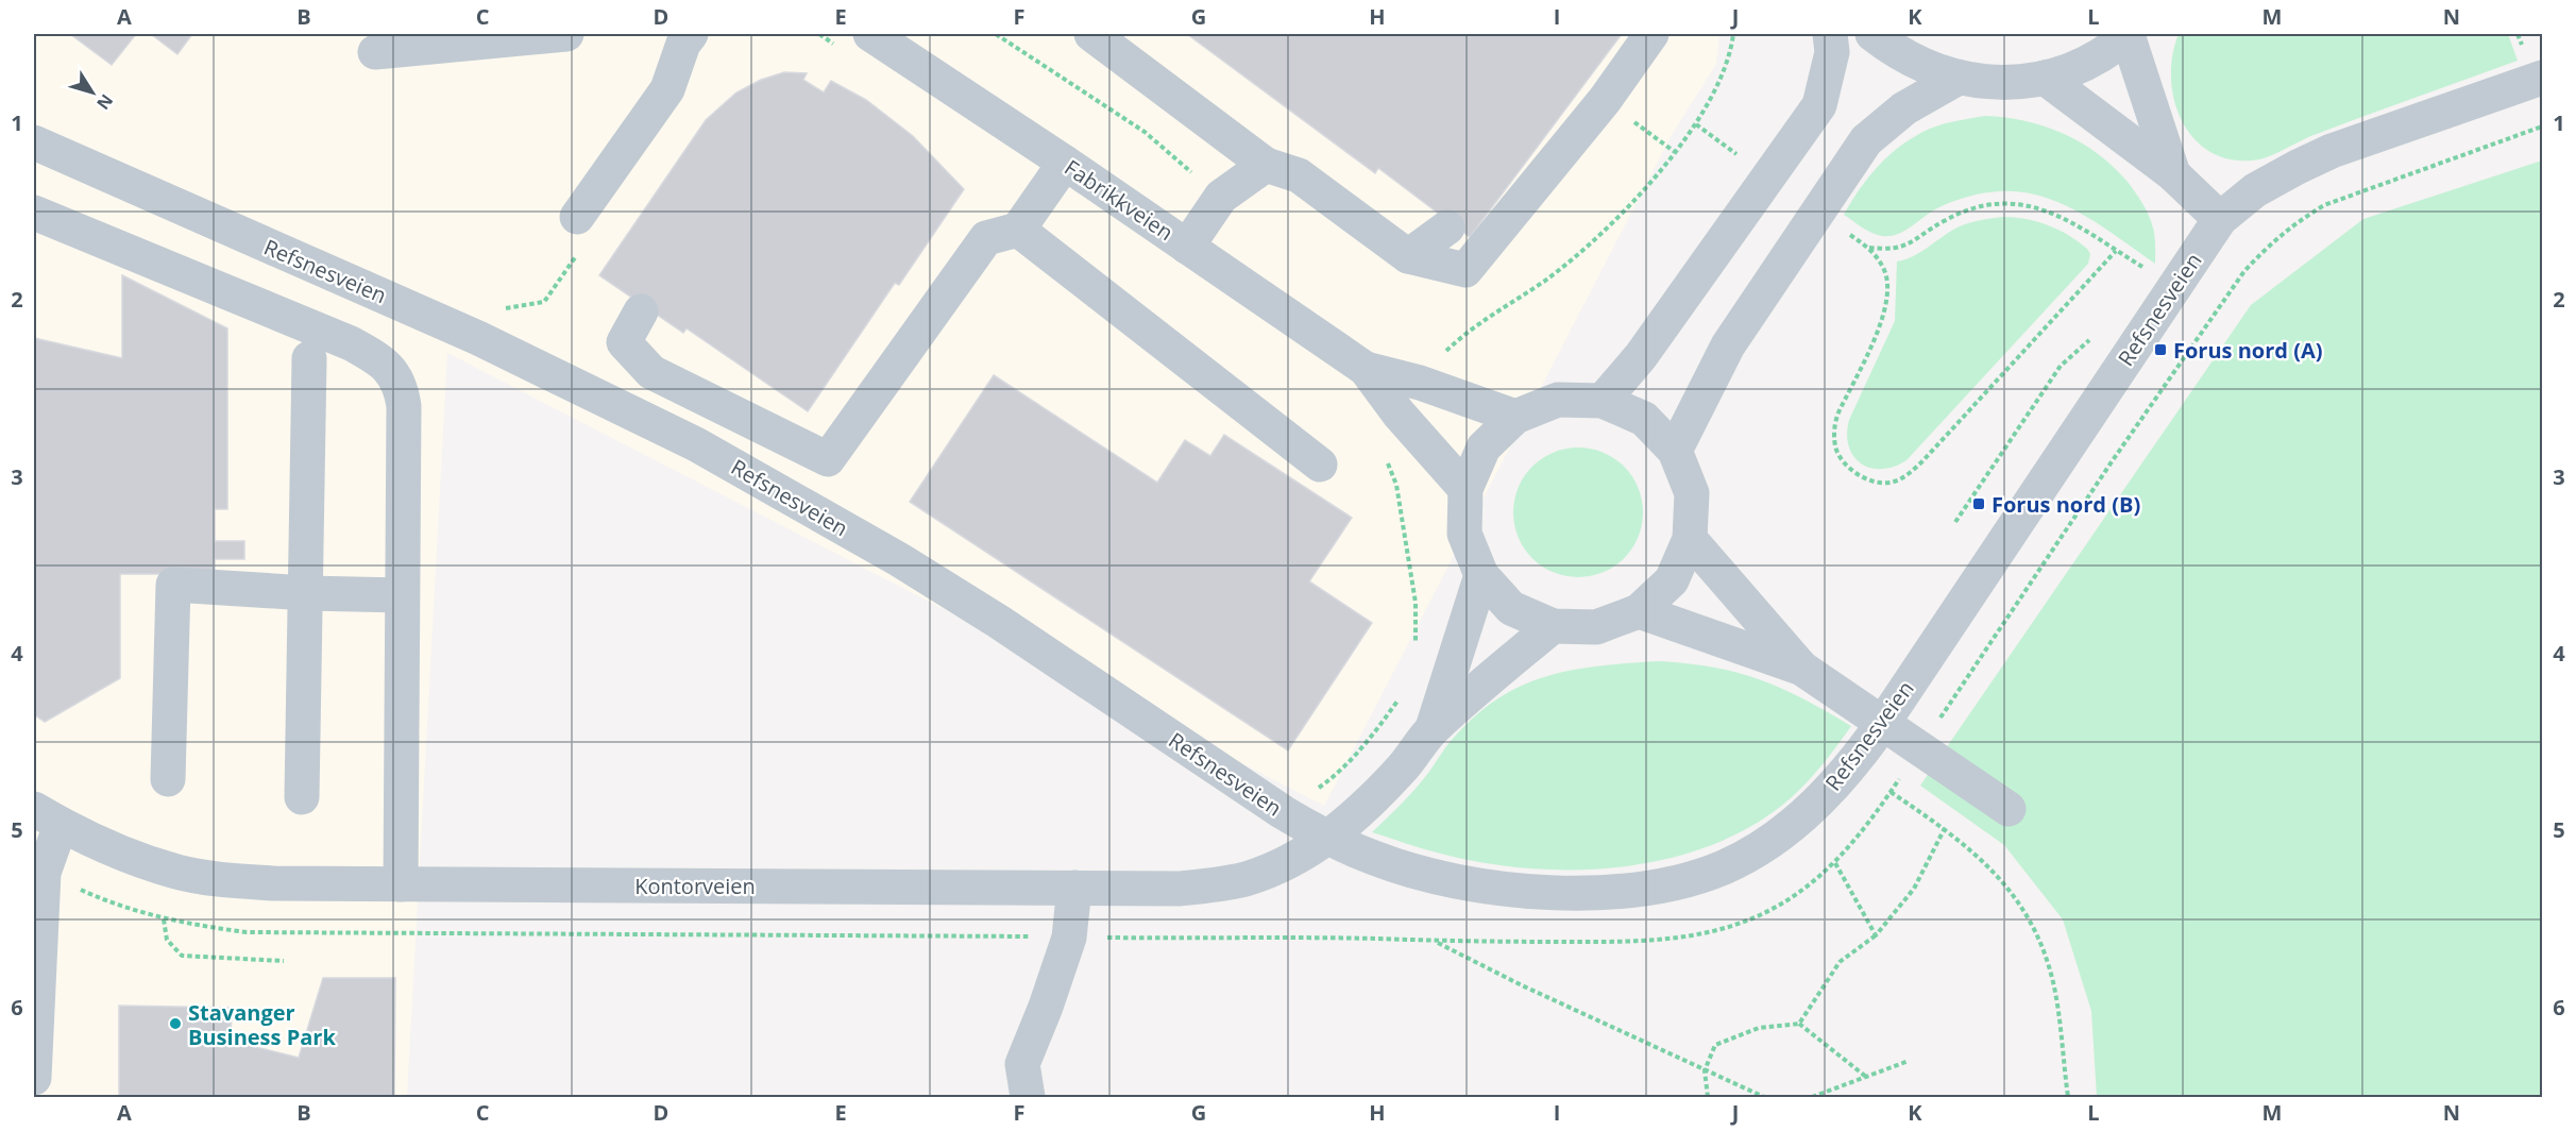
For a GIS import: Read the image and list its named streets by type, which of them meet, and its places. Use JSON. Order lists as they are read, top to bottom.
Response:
{
  "streets": {
    "street": ["Fabrikkveien", "Refsnesveien", "Kontorveien"]
  },
  "crossings": [
    ["Refsnesveien", "Kontorveien"]
  ],
  "places": {
    "transit": ["Forus nord (A)", "Forus nord (B)"],
    "other": ["Stavanger Business Park"]
  },
  "north": "bottom right",
  "grid": {
    "columns": [
      "A",
      "B",
      "C",
      "D",
      "E",
      "F",
      "G",
      "H",
      "I",
      "J",
      "K",
      "L",
      "M",
      "N"
    ],
    "rows": [
      "1",
      "2",
      "3",
      "4",
      "5",
      "6"
    ]
  }
}
